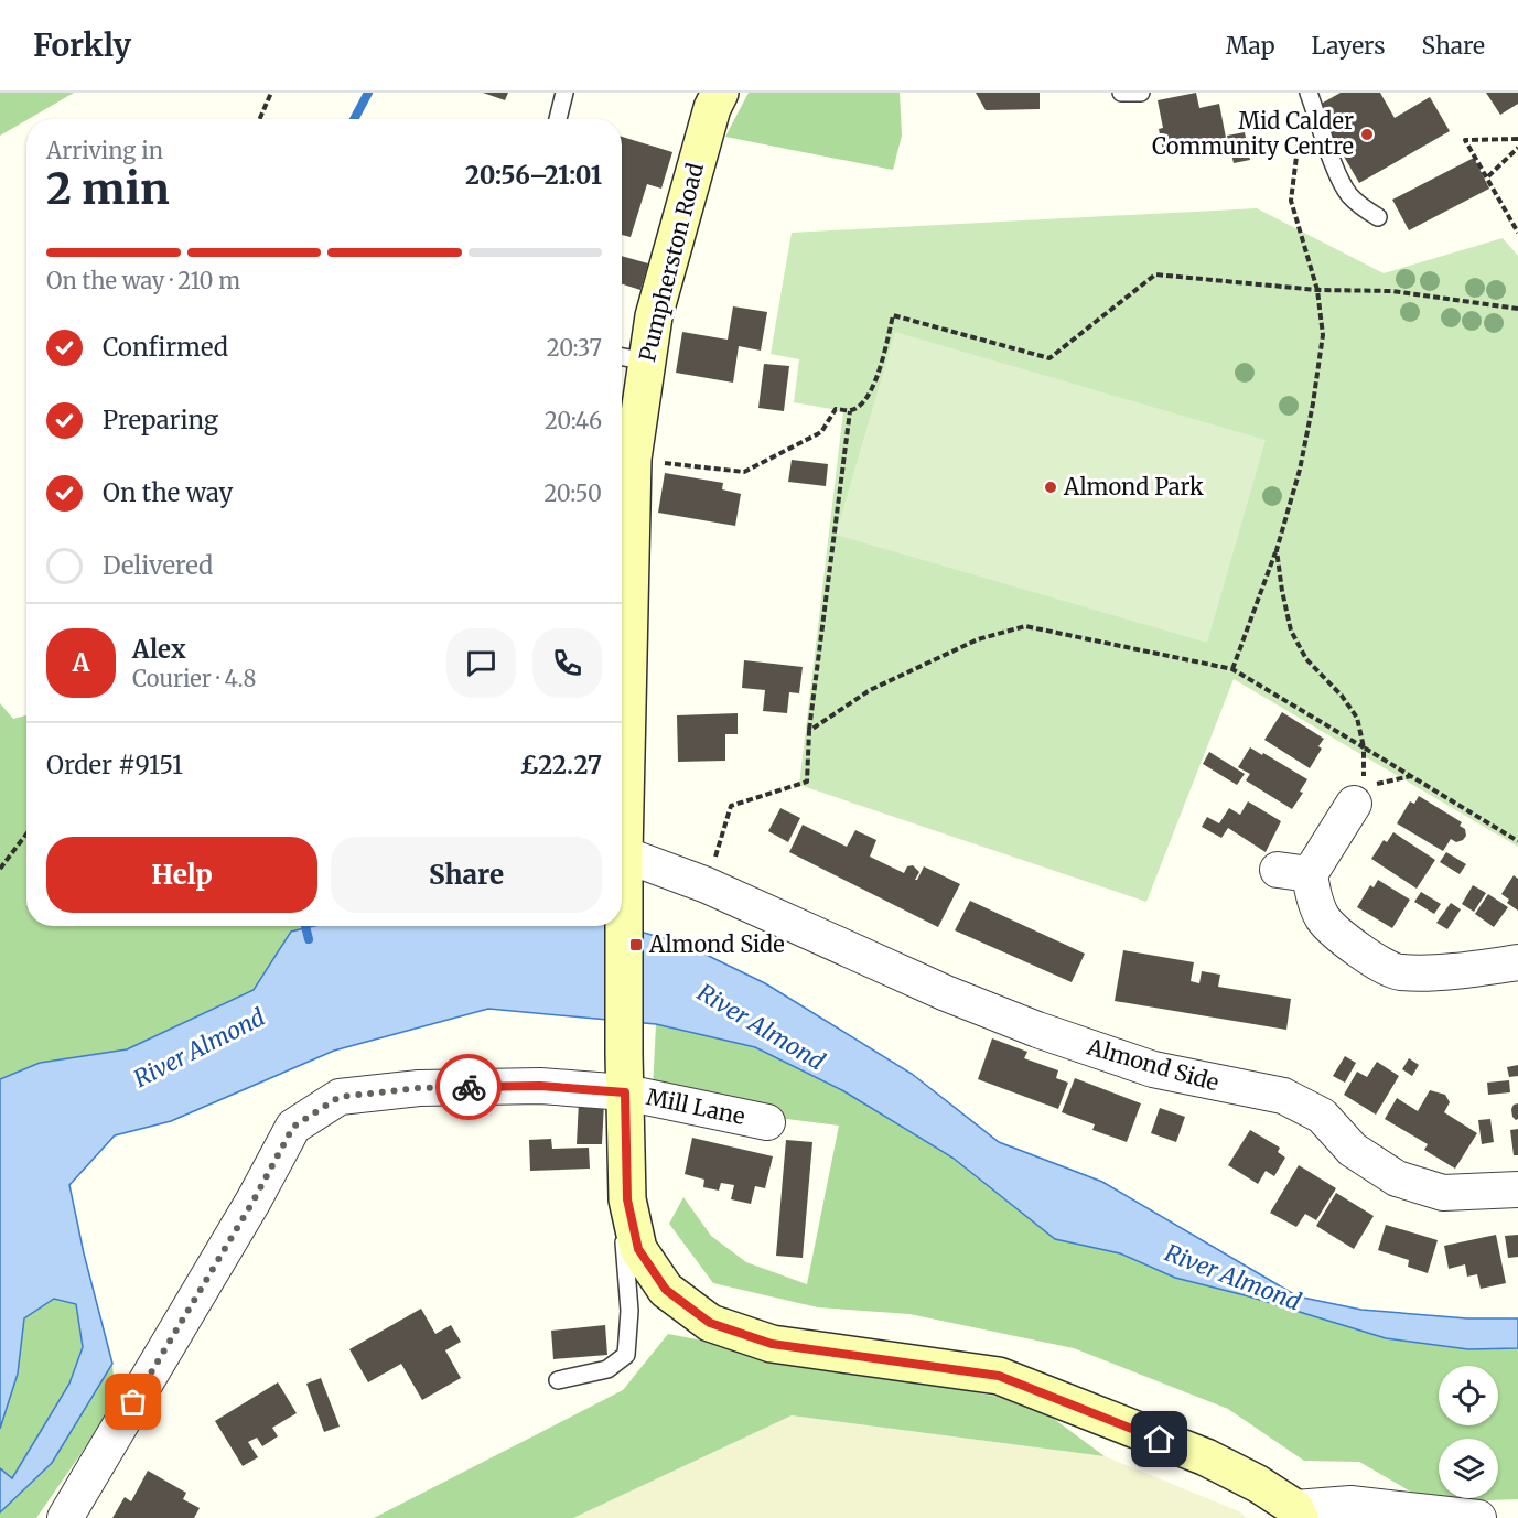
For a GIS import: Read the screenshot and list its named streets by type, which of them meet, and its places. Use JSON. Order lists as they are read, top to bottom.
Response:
{
  "streets": {
    "main road": ["Pumpherston Road"],
    "street": ["Almond Side", "Mill Lane"]
  },
  "crossings": [
    ["Pumpherston Road", "Almond Side"],
    ["Pumpherston Road", "Mill Lane"]
  ],
  "water": ["River Almond"],
  "places": {
    "other": ["Mid Calder Community Centre", "Almond Park"],
    "transit": ["Almond Side"]
  },
  "page": {
    "header": "Forkly",
    "nav": ["Map", "Layers", "Share"],
    "heading": ["2 min", "Arriving in", "20:56–21:01"],
    "panel": [
      "Alex",
      "Courier · 4.8",
      "Order #9151",
      "£22.27"
    ],
    "bar": "On the way · 210 m",
    "list": [
      ["Confirmed", "20:37"],
      ["Preparing", "20:46"],
      ["On the way", "20:50"],
      "Delivered"
    ],
    "round": "A",
    "buttons": ["Help", "Share"]
  }
}
